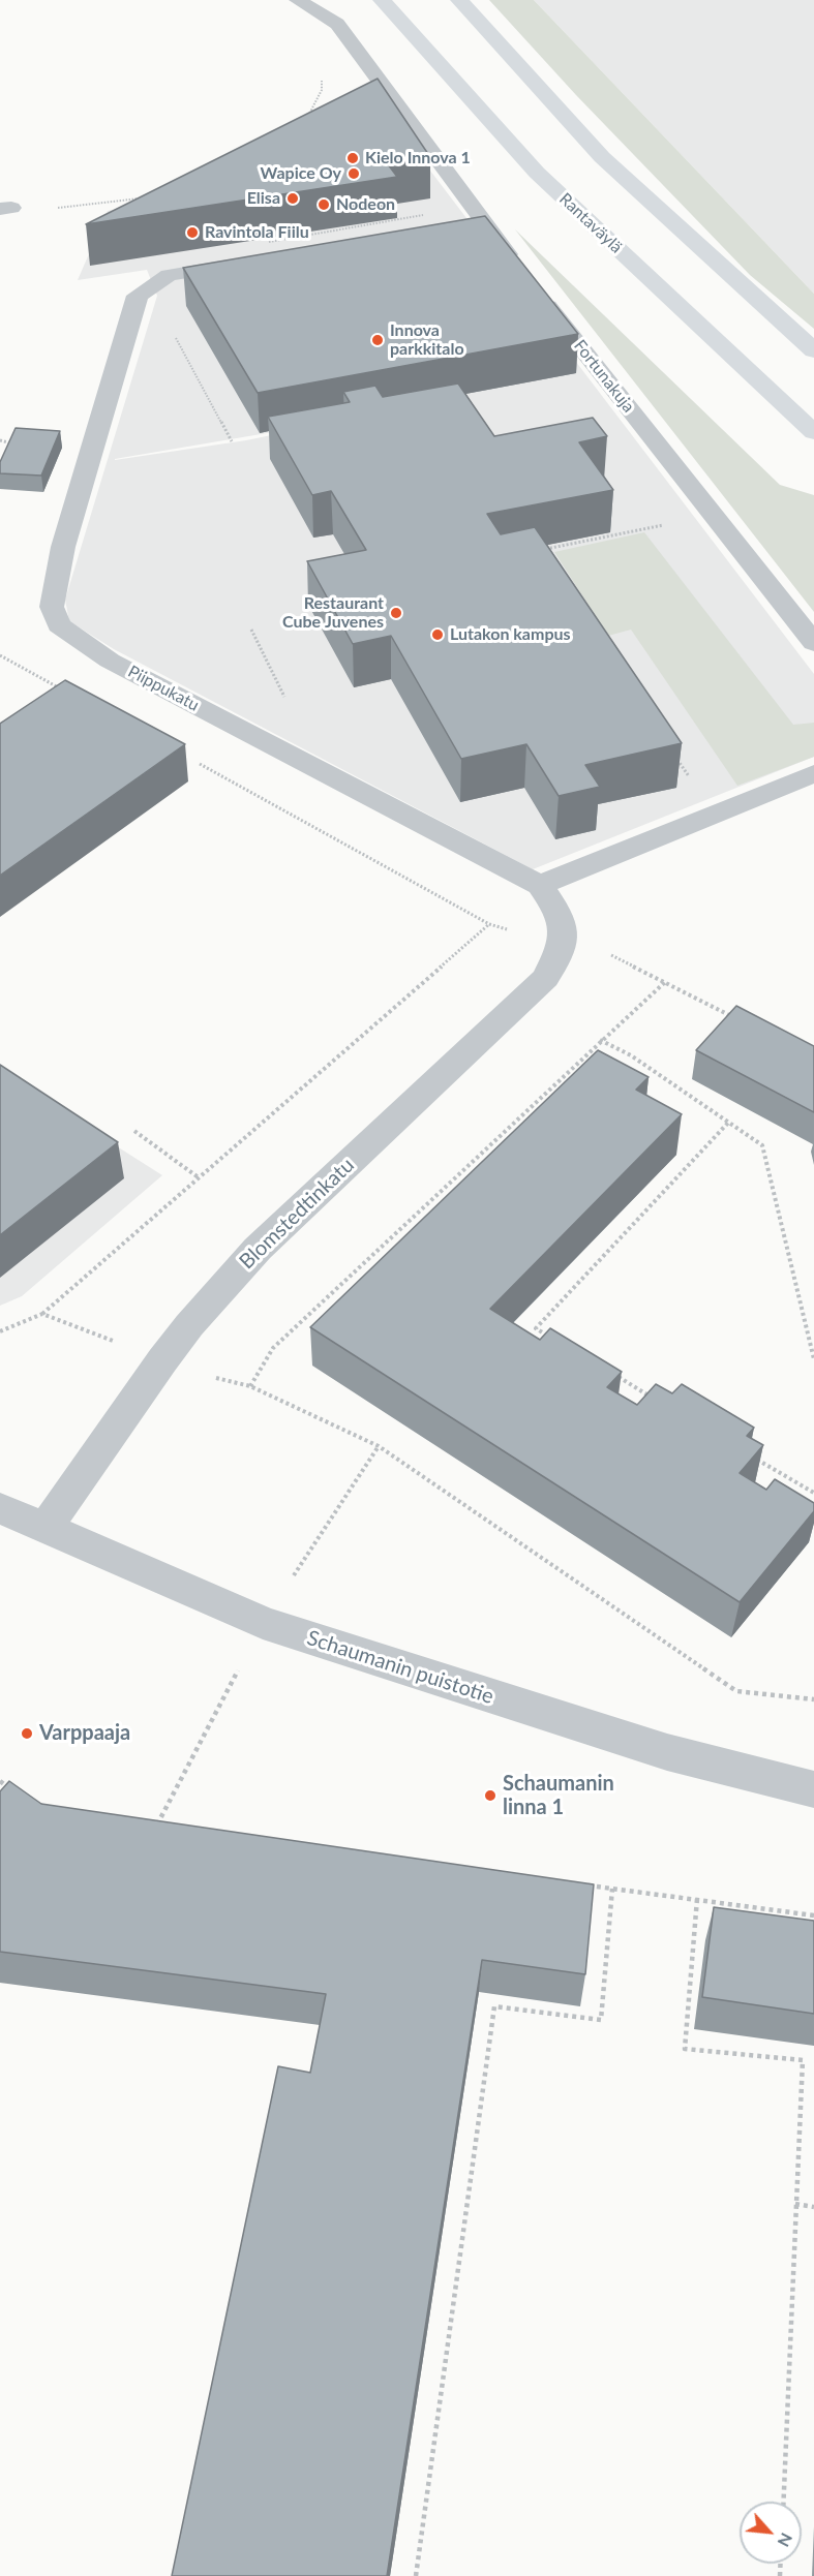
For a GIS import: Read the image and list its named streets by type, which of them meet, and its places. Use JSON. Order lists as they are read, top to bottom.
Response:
{
  "streets": {
    "highway": ["Rantaväylä"],
    "street": [
      "Fortunakuja",
      "Piippukatu",
      "Blomstedtinkatu",
      "Schaumanin puistotie"
    ]
  },
  "crossings": [
    ["Piippukatu", "Blomstedtinkatu"],
    ["Blomstedtinkatu", "Schaumanin puistotie"]
  ],
  "places": [
    "Kielo Innova 1",
    "Wapice Oy",
    "Elisa",
    "Nodeon",
    "Ravintola Fiilu",
    "Innova parkkitalo",
    "Restaurant Cube Juvenes",
    "Lutakon kampus",
    "Varppaaja",
    "Schaumanin linna 1"
  ],
  "north": "bottom right"
}
